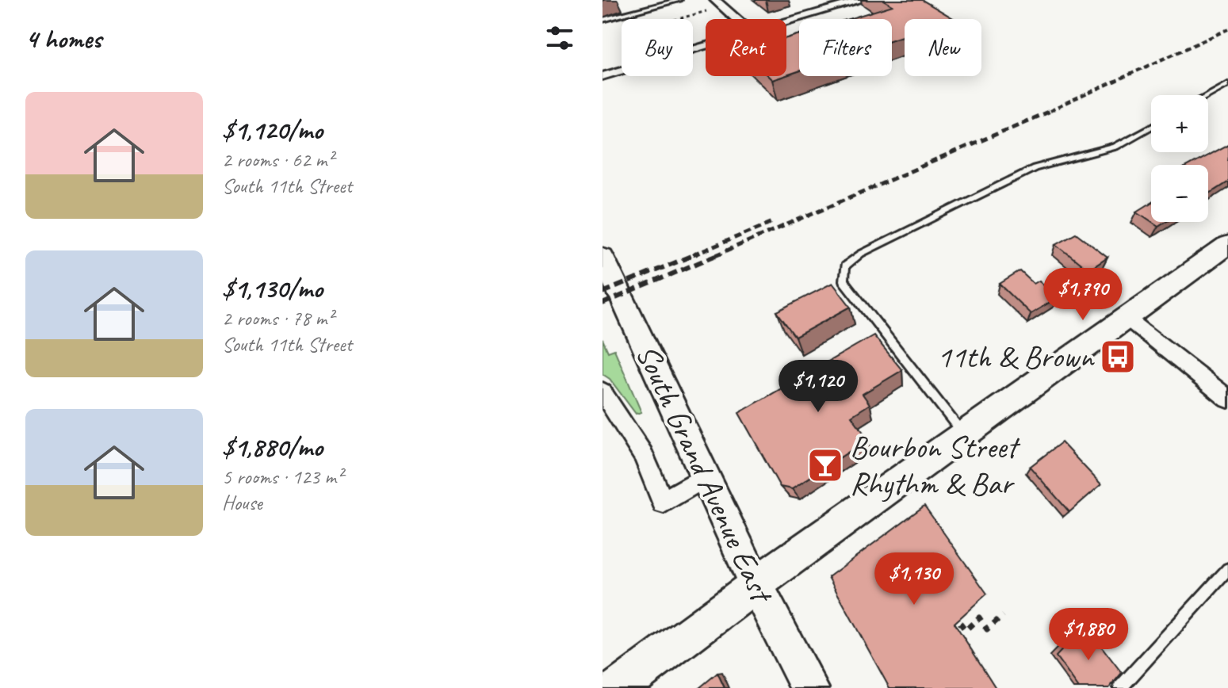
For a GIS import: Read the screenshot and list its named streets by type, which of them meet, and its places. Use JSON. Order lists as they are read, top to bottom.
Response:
{
  "streets": {
    "street": ["South Grand Avenue East"]
  },
  "places": {
    "bus stop": ["11th & Brown"],
    "bar": ["Bourbon Street Rhythm & Bar"]
  },
  "page": {
    "heading": "4 homes",
    "chip": [
      "Buy",
      "Rent",
      "Filters",
      "New"
    ],
    "list": [
      {
        "name": "$1,120/mo",
        "note": "2 rooms · 62 m² · South 11th Street"
      },
      {
        "name": "$1,130/mo",
        "note": "2 rooms · 78 m² · South 11th Street"
      },
      {
        "name": "$1,880/mo",
        "note": "5 rooms · 123 m² · House"
      }
    ],
    "map_buttons": ["+", "−"],
    "price": [
      "$1,790",
      "$1,120",
      "$1,130",
      "$1,880"
    ]
  }
}
